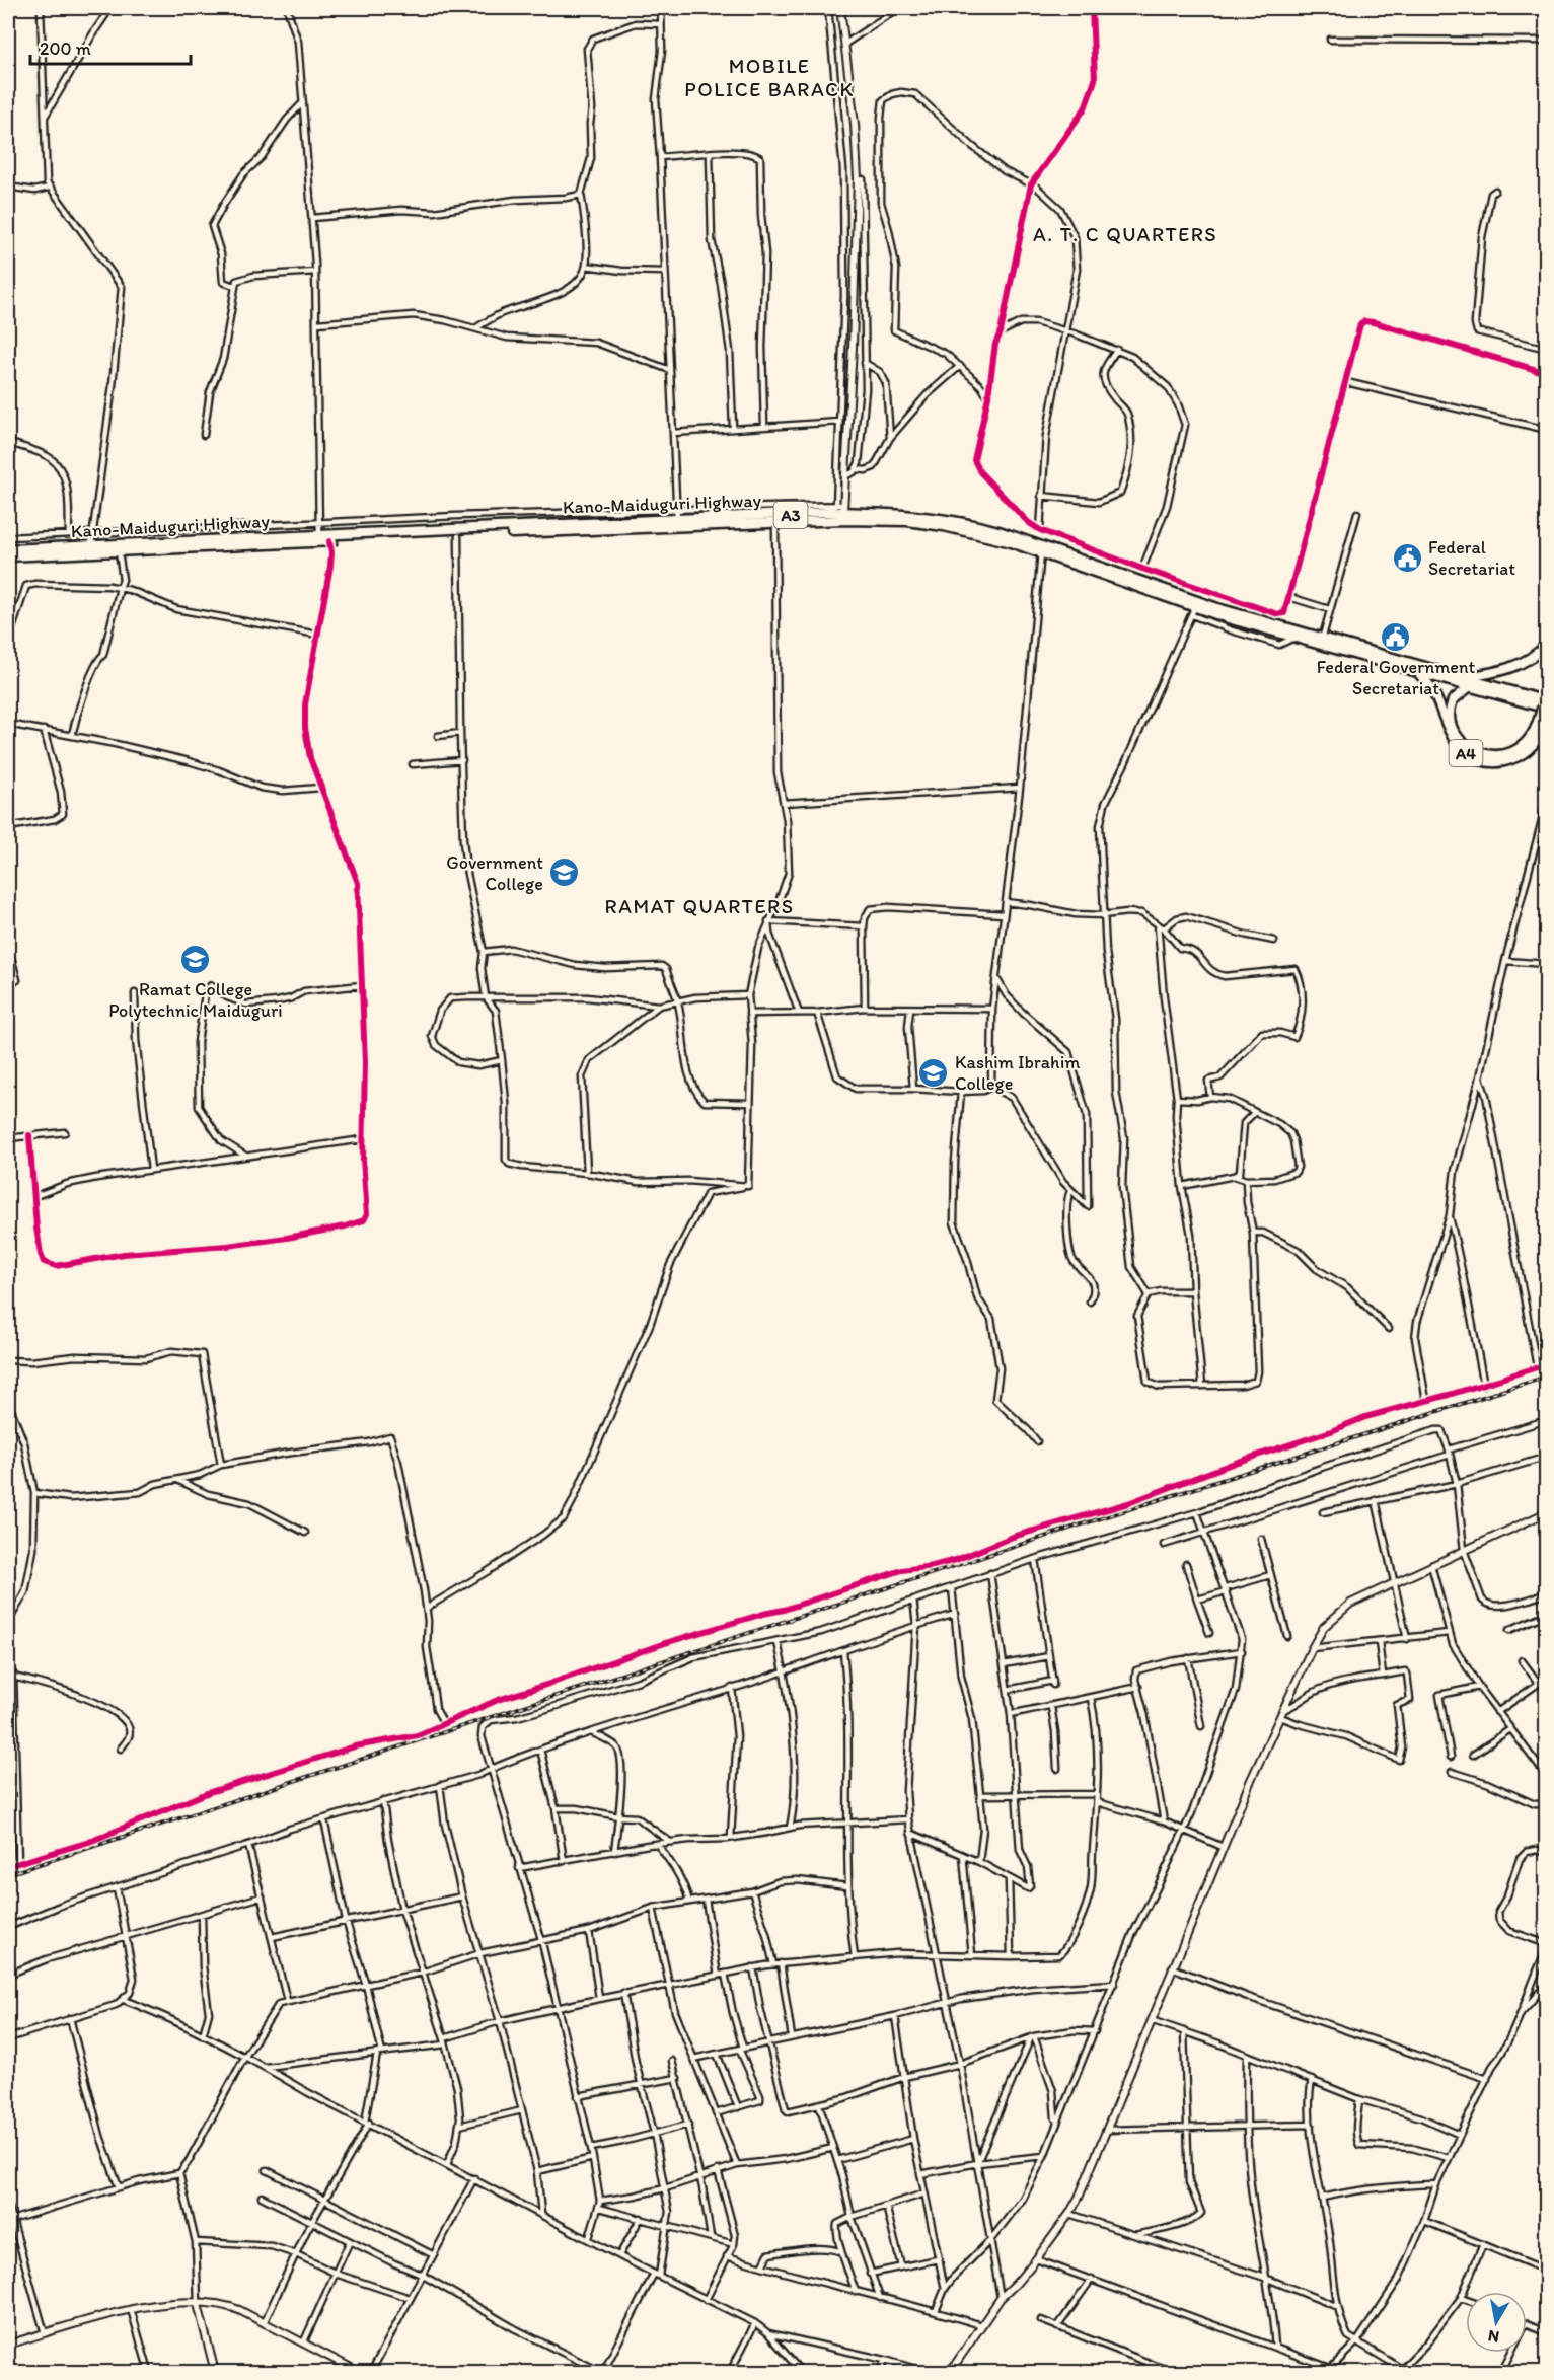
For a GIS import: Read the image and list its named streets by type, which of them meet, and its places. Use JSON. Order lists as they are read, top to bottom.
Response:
{
  "streets": {
    "highway": ["Kano-Maiduguri Highway", "A3", "A4"]
  },
  "crossings": [
    ["Kano-Maiduguri Highway", "A4"]
  ],
  "districts": ["MOBILE POLICE BARACK", "A. T. C QUARTERS", "RAMAT QUARTERS"],
  "places": {
    "public building": ["Federal Secretariat", "Federal Government Secretariat"],
    "school or university": ["Government College", "Ramat College Polytechnic Maiduguri", "Kashim Ibrahim College"]
  },
  "scale_bar": "200 m",
  "north": "bottom"
}
